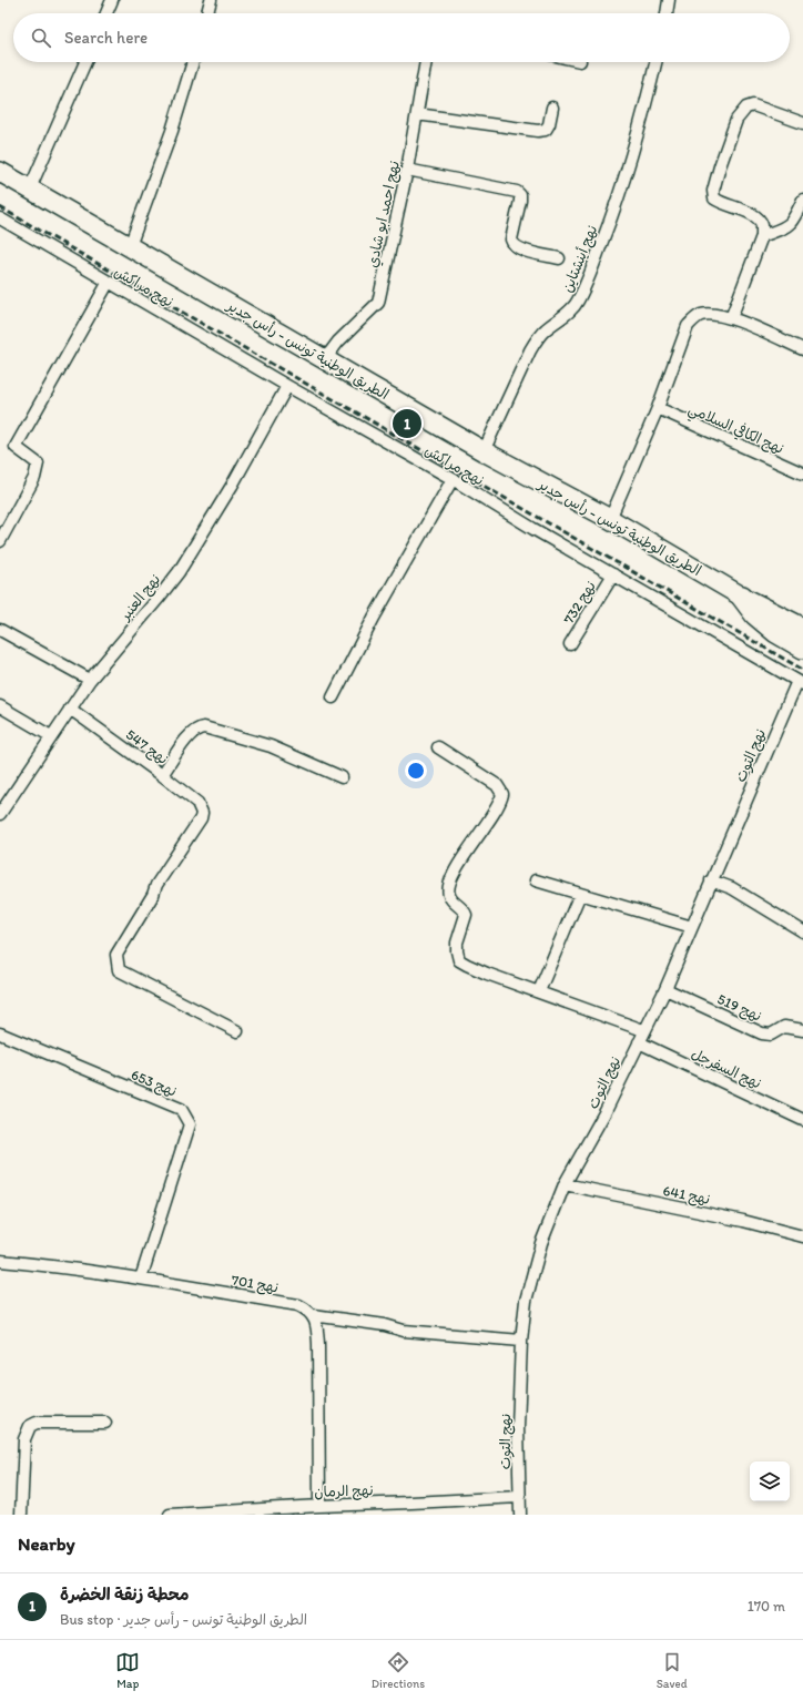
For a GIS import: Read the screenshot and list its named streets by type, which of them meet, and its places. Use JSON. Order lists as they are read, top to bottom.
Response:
{
  "streets": {
    "main road": ["الطريق الوطنية تونس - رأس جدير"],
    "street": [
      "نهج احمد ابو شادي",
      "نهج أينشتاين",
      "نهج مراكش",
      "نهج الكافي السلامي",
      "نهج العنبر",
      "نهج 732",
      "نهج 547",
      "نهج التوت",
      "نهج 519",
      "نهج السفرجل",
      "نهج 653",
      "نهج 641",
      "نهج 701",
      "نهج الرمان"
    ]
  },
  "crossings": [
    ["نهج احمد ابو شادي", "الطريق الوطنية تونس - رأس جدير"],
    ["نهج أينشتاين", "الطريق الوطنية تونس - رأس جدير"],
    ["نهج مراكش", "نهج العنبر"],
    ["نهج مراكش", "نهج 732"],
    ["نهج مراكش", "نهج التوت"],
    ["نهج العنبر", "نهج 547"],
    ["نهج التوت", "نهج 519"],
    ["نهج التوت", "نهج السفرجل"],
    ["نهج التوت", "نهج 641"],
    ["نهج التوت", "نهج الرمان"],
    ["نهج 653", "نهج 701"]
  ],
  "page": {
    "search": "Search here",
    "pins": "1",
    "heading": "Nearby",
    "list": [
      {
        "mark": "1",
        "name": "محطة زنقة الخضرة",
        "note": "Bus stop · الطريق الوطنية تونس - رأس جدير",
        "value": "170 m"
      }
    ],
    "nav": ["Map", "Directions", "Saved"]
  }
}
